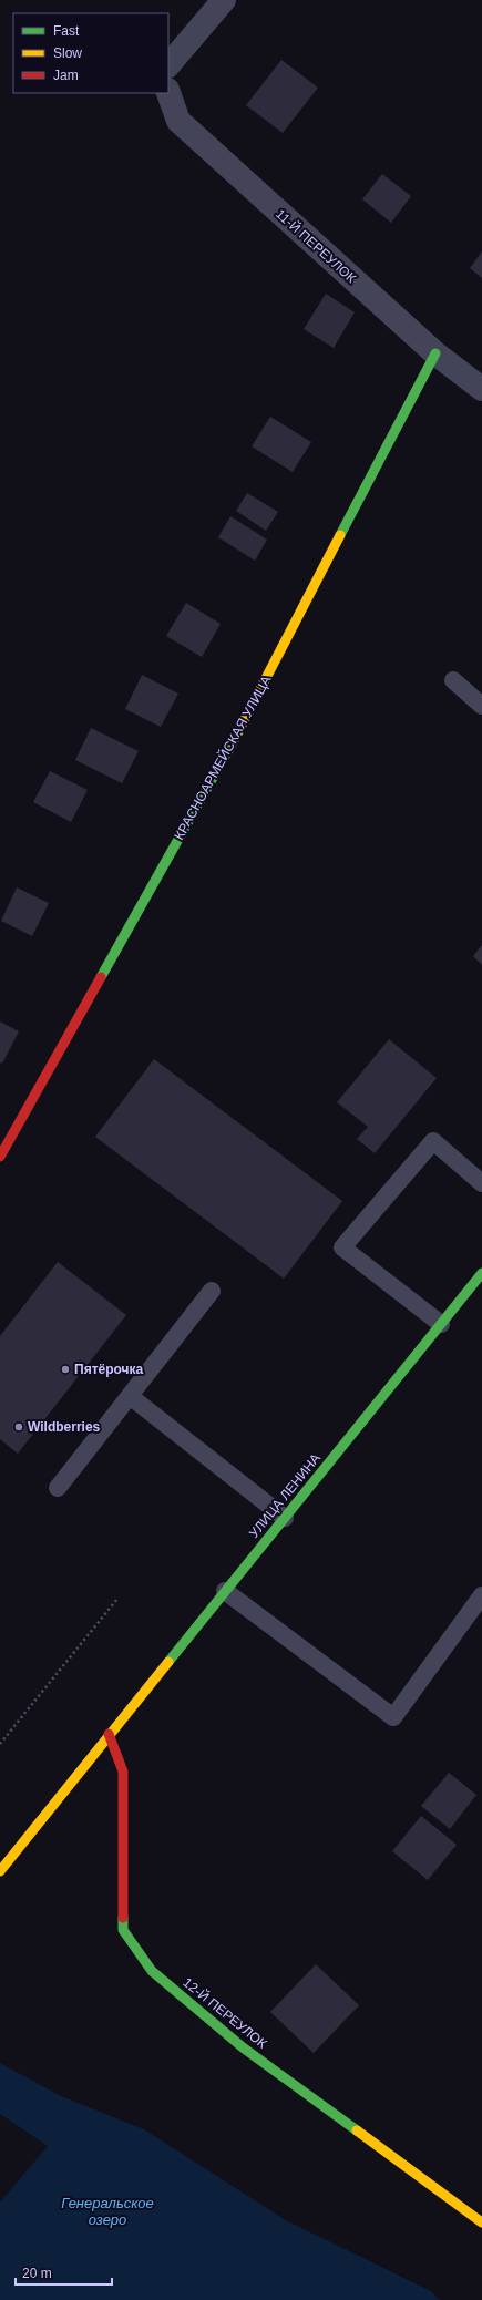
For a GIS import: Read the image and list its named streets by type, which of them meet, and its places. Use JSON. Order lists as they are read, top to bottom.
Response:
{
  "streets": {
    "street": [
      "11-Й ПЕРЕУЛОК",
      "КРАСНОАРМЕЙСКАЯ УЛИЦА",
      "УЛИЦА ЛЕНИНА",
      "12-Й ПЕРЕУЛОК"
    ]
  },
  "crossings": [
    ["11-Й ПЕРЕУЛОК", "КРАСНОАРМЕЙСКАЯ УЛИЦА"],
    ["УЛИЦА ЛЕНИНА", "12-Й ПЕРЕУЛОК"]
  ],
  "water": ["Генеральское озеро"],
  "places": ["Пятёрочка", "Wildberries"],
  "legend": ["Fast", "Slow", "Jam"],
  "scale_bar": "20 m"
}
